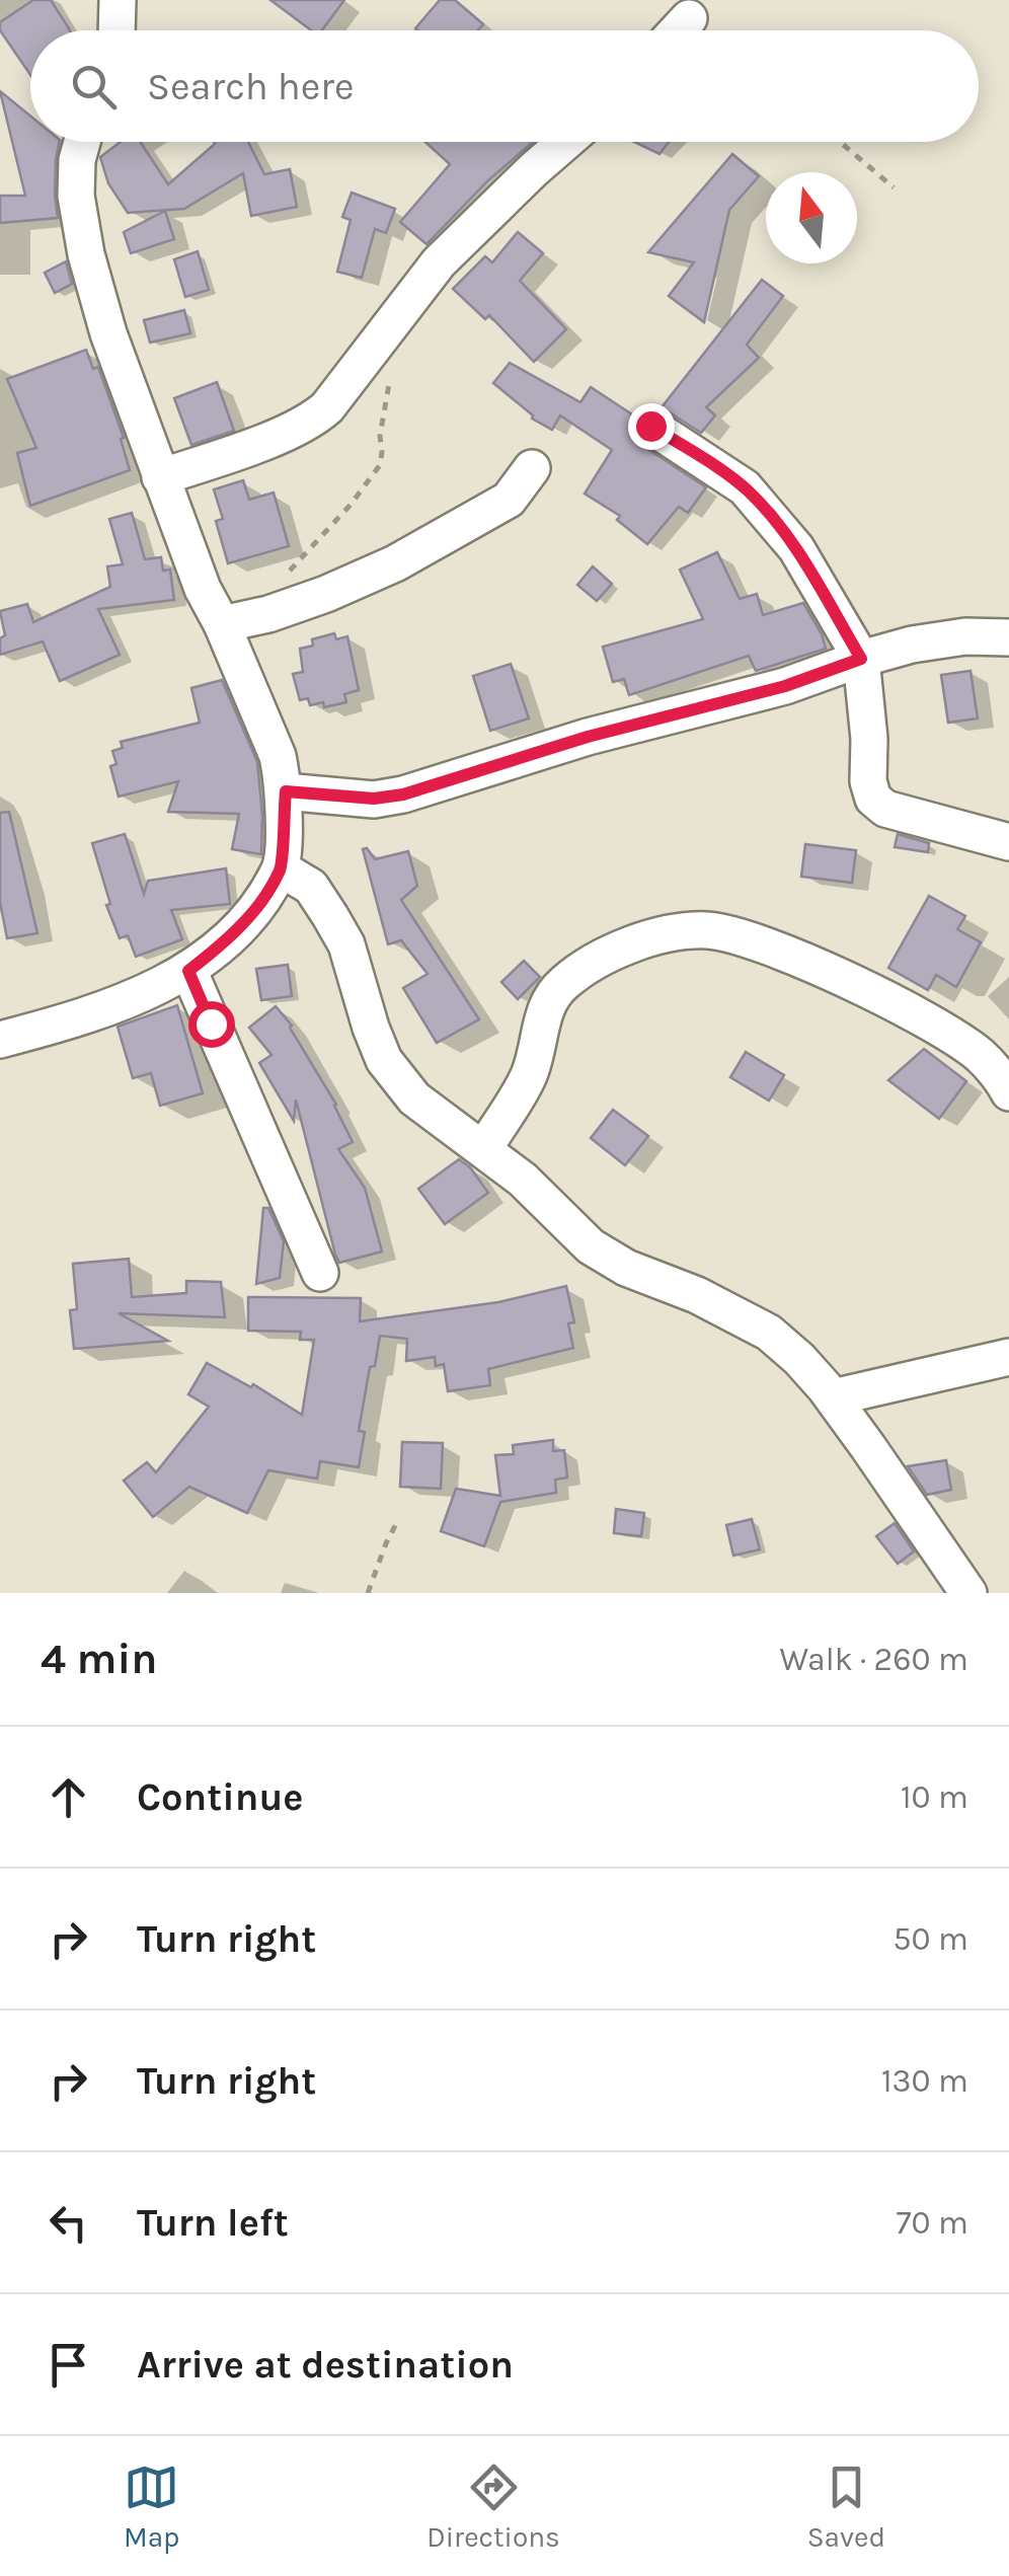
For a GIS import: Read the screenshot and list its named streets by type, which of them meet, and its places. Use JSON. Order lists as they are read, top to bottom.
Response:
{
  "north": "top",
  "page": {
    "search": "Search here",
    "heading": ["4 min", "Walk · 260 m"],
    "list": [
      ["Continue", "10 m"],
      ["Turn right", "50 m"],
      ["Turn right", "130 m"],
      ["Turn left", "70 m"],
      "Arrive at destination"
    ],
    "nav": ["Map", "Directions", "Saved"]
  }
}
